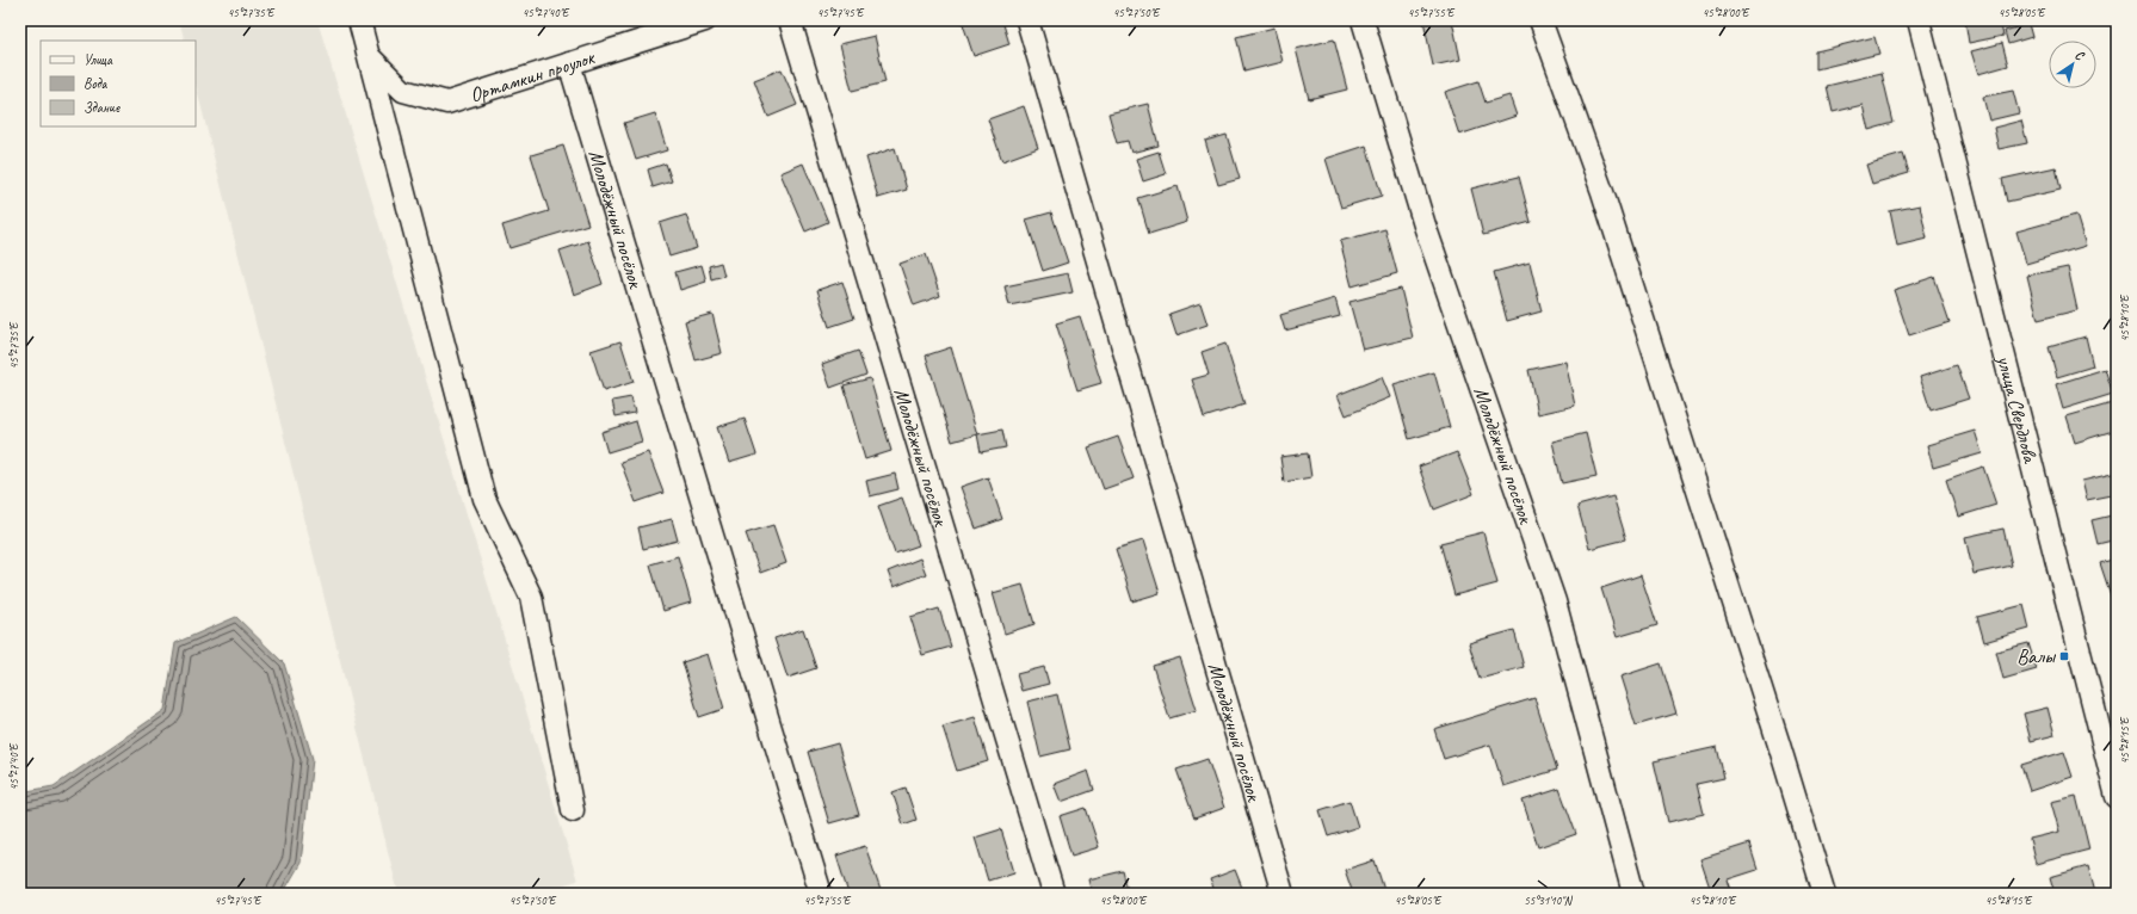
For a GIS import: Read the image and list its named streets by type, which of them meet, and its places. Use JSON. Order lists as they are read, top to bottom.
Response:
{
  "streets": {
    "street": ["Ортамкин проулок", "Молодёжный посёлок", "улица Свердлова"]
  },
  "crossings": [
    ["Ортамкин проулок", "Молодёжный посёлок"]
  ],
  "places": {
    "transit": ["Валы"]
  },
  "legend": ["Улица", "Вода", "Здание"],
  "north": "top right",
  "coordinates": [
    "45°27'35\"E",
    "45°27'40\"E",
    "45°27'45\"E",
    "45°27'50\"E",
    "45°27'55\"E",
    "45°28'00\"E",
    "45°28'05\"E",
    "45°28'10\"E",
    "45°28'15\"E",
    "55°31'10\"N"
  ]
}
